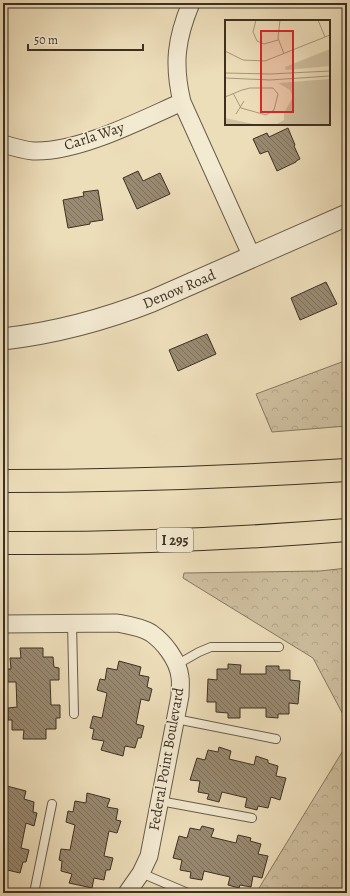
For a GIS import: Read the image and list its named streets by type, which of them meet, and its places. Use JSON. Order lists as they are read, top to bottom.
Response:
{
  "streets": {
    "highway": ["I 295"],
    "street": ["Carla Way", "Denow Road", "Federal Point Boulevard"]
  },
  "scale_bar": "50 m"
}
